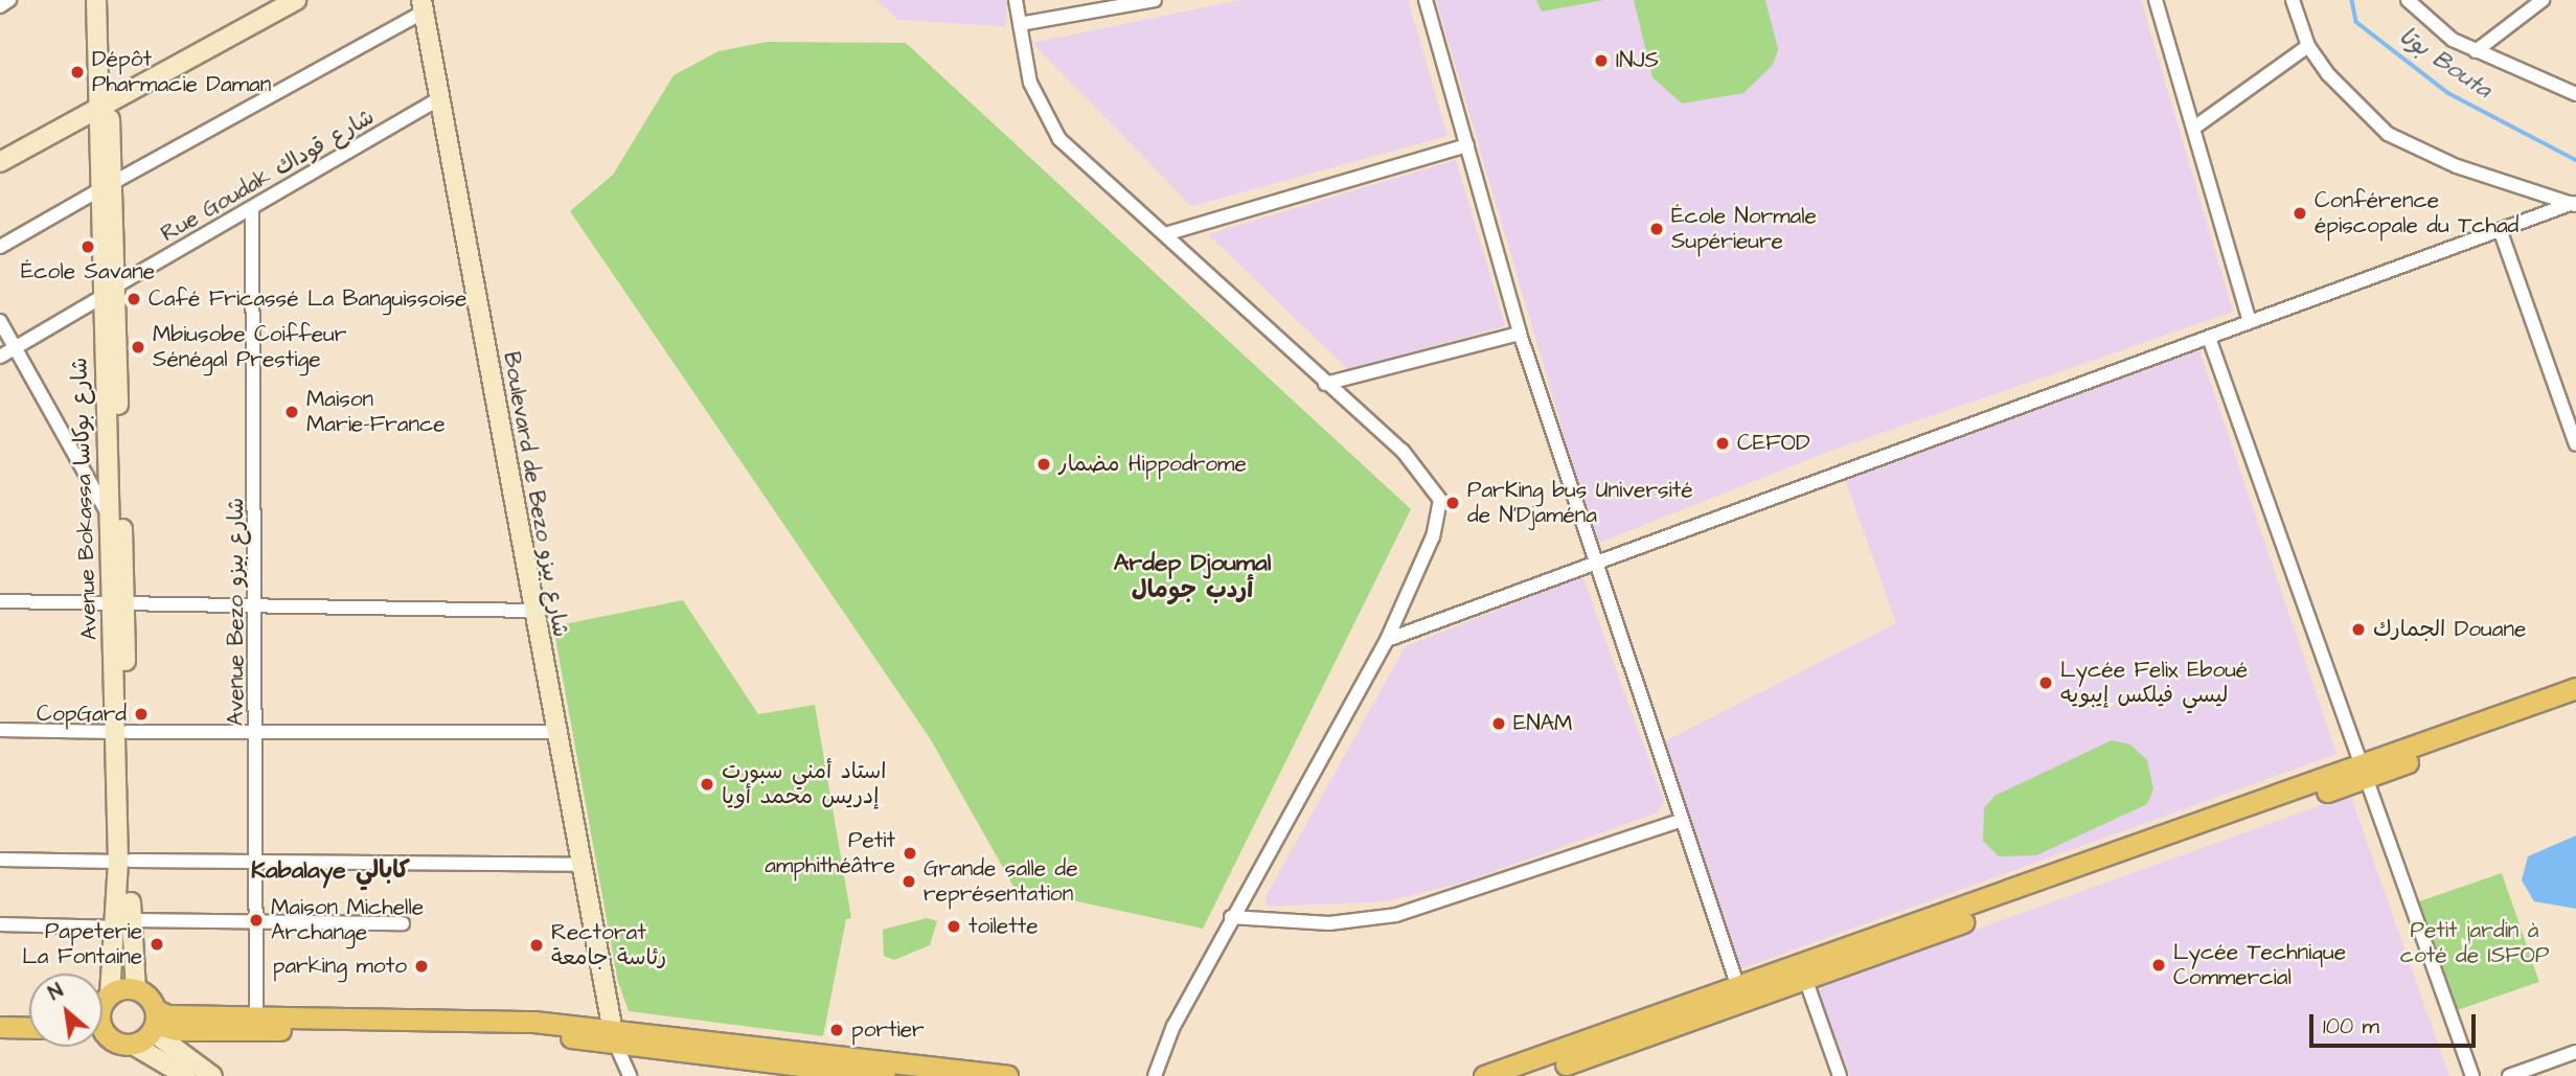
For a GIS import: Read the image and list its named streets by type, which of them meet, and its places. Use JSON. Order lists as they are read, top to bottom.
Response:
{
  "streets": {
    "street": [
      "Rue Goudak شارع قوداك",
      "Boulevard de Bezo شارع بيزو",
      "Avenue Bokassa شارع بوكاسا",
      "Avenue Bezo شارع بيزو"
    ]
  },
  "crossings": [
    ["Rue Goudak شارع قوداك", "Boulevard de Bezo شارع بيزو"],
    ["Rue Goudak شارع قوداك", "Avenue Bokassa شارع بوكاسا"],
    ["Rue Goudak شارع قوداك", "Avenue Bezo شارع بيزو"]
  ],
  "districts": ["Ardep Djoumal أردب جومال", "Kabalaye كابالي"],
  "water": ["بوتا Bouta"],
  "parks": ["Petit jardin à coté de ISFOP"],
  "places": [
    "INJS",
    "Dépôt Pharmacie Daman",
    "Conférence épiscopale du Tchad",
    "École Normale Supérieure",
    "École Savane",
    "Café Fricassé La Banguissoise",
    "Mbiusobe Coiffeur Sénégal Prestige",
    "Maison Marie-France",
    "CEFOD",
    "مضمار Hippodrome",
    "ParKing bus Université de N'Djaména",
    "الجمارك Douane",
    "Lycée Felix Eboué ليسي فيلكس إيبويه",
    "CopGard",
    "ENAM",
    "استاد أمني سبورت إدريس محمد أويا",
    "Petit amphithéâtre",
    "Grande salle de représentation",
    "Maison Michelle Archange",
    "toilette",
    "Papeterie La Fontaine",
    "Rectorat رئاسة جامعة",
    "Lycée Technique Commercial",
    "parking moto",
    "portier"
  ],
  "scale_bar": "100 m",
  "north": "top left"
}
